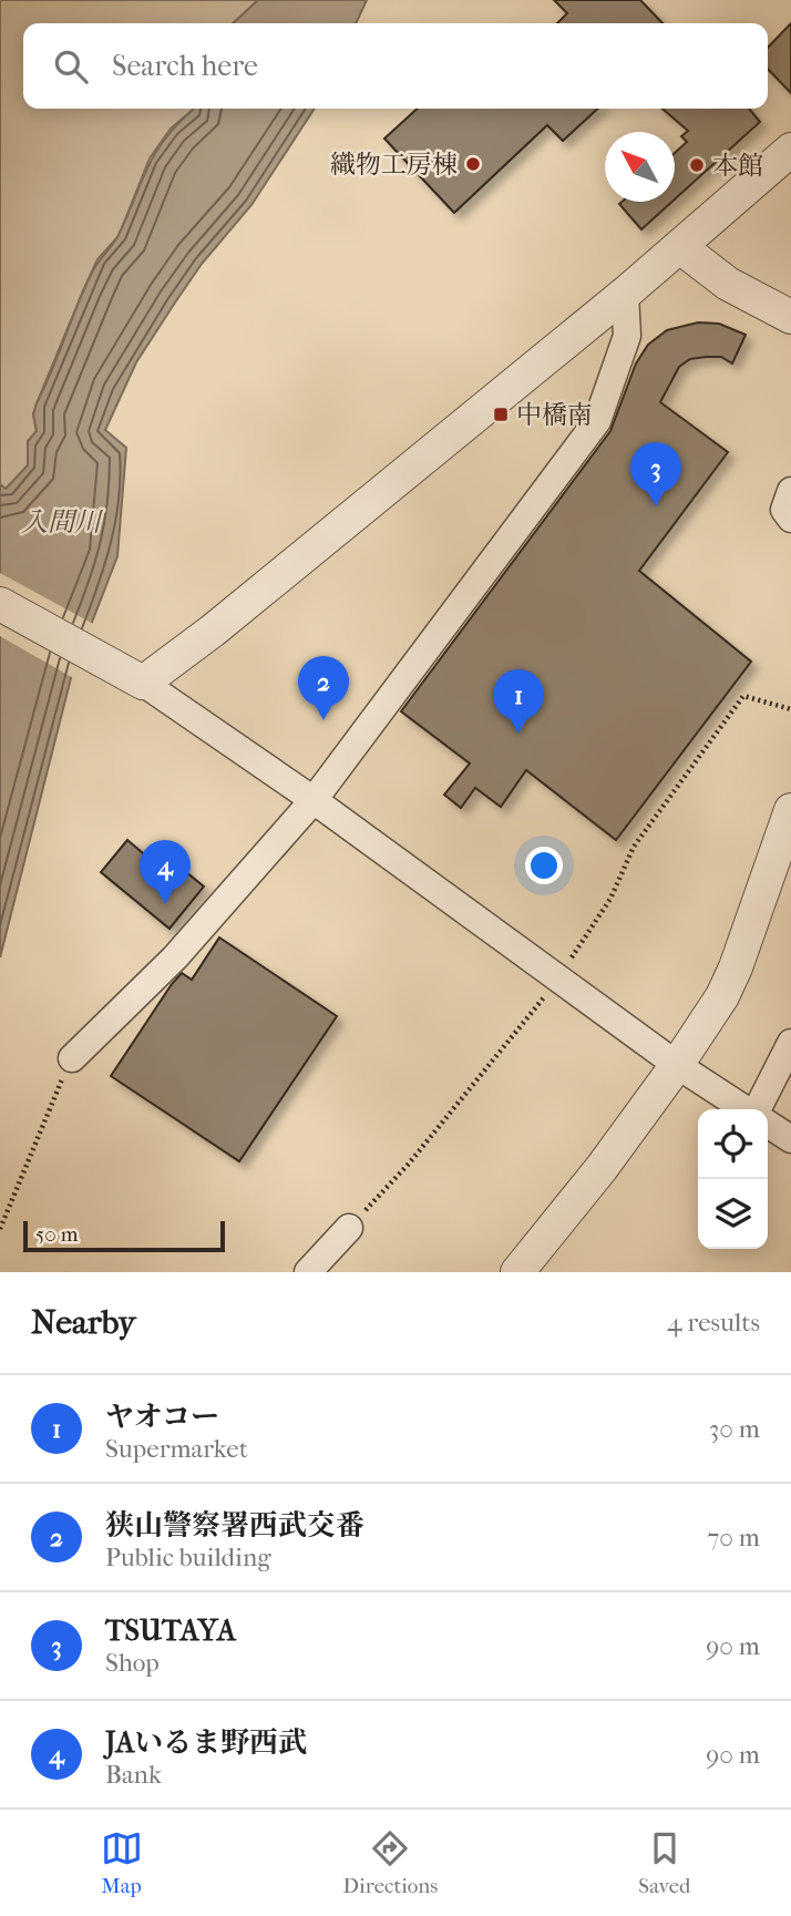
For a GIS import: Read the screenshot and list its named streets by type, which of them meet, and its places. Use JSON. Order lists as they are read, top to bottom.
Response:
{
  "water": ["入間川"],
  "places": {
    "other": ["織物工房棟", "本館"],
    "transit": ["中橋南"]
  },
  "scale_bar": "50 m",
  "north": "top left",
  "page": {
    "search": "Search here",
    "pins": [
      "3",
      "2",
      "1",
      "4"
    ],
    "scale": "50 m",
    "heading": ["Nearby", "4 results"],
    "list": [
      {
        "mark": "1",
        "name": "ヤオコー",
        "note": "Supermarket",
        "value": "30 m"
      },
      {
        "mark": "2",
        "name": "狭山警察署西武交番",
        "note": "Public building",
        "value": "70 m"
      },
      {
        "mark": "3",
        "name": "TSUTAYA",
        "note": "Shop",
        "value": "90 m"
      },
      {
        "mark": "4",
        "name": "JAいるま野西武",
        "note": "Bank",
        "value": "90 m"
      }
    ],
    "nav": ["Map", "Directions", "Saved"]
  }
}
